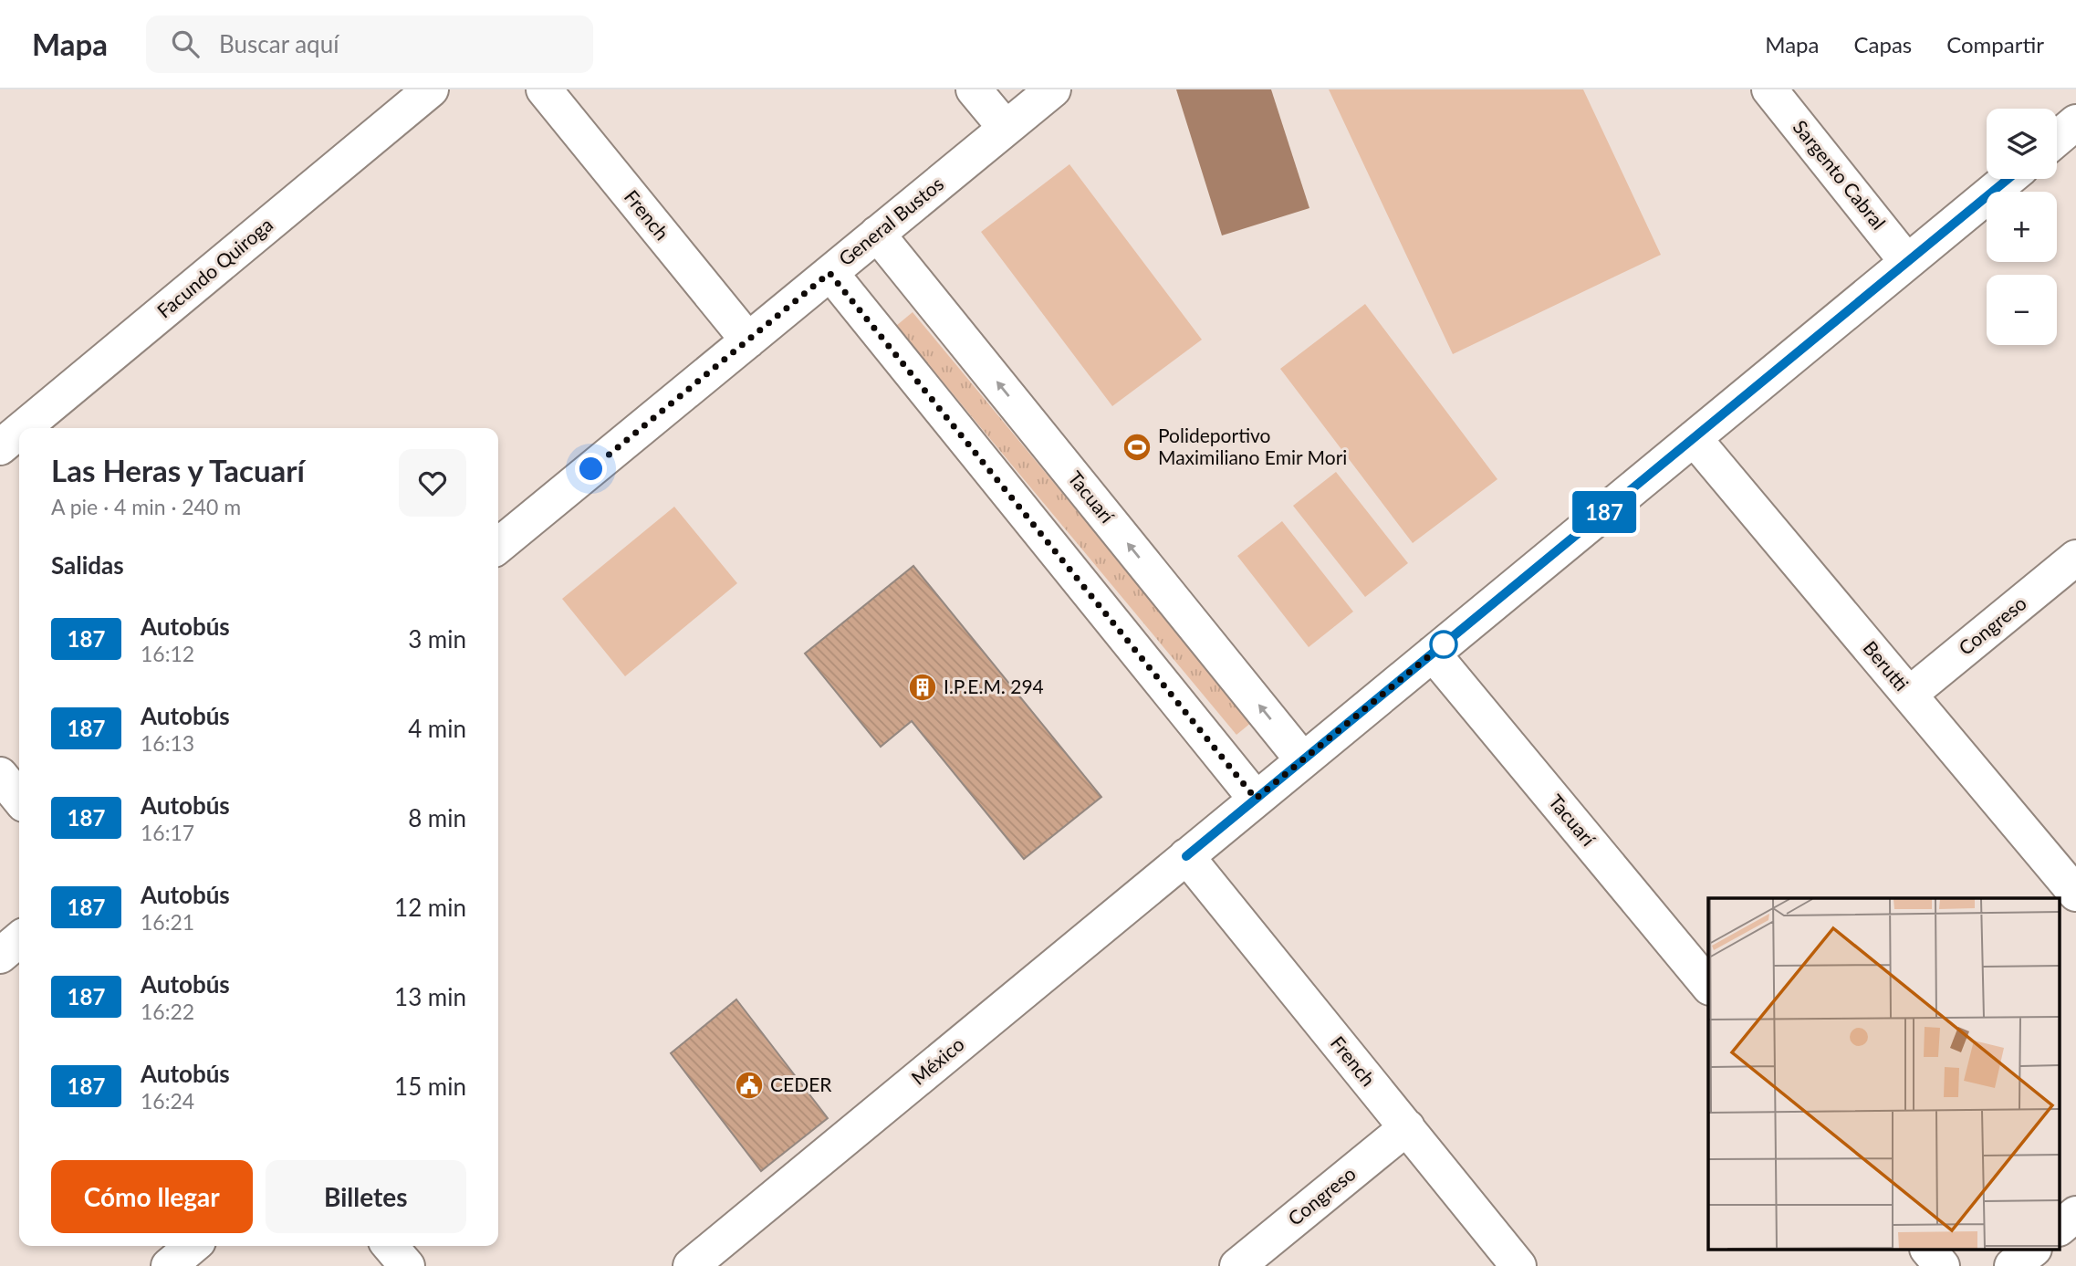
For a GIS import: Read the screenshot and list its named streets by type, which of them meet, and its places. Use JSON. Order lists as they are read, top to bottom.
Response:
{
  "streets": {
    "street": [
      "Sargento Cabral",
      "French",
      "General Bustos",
      "Facundo Quiroga",
      "Tacuarí",
      "Congreso",
      "Berutti",
      "México"
    ]
  },
  "crossings": [
    ["Sargento Cabral", "México"],
    ["French", "General Bustos"],
    ["French", "Congreso"],
    ["French", "México"],
    ["General Bustos", "Tacuarí"],
    ["Tacuarí", "México"],
    ["Congreso", "Berutti"],
    ["Berutti", "México"]
  ],
  "places": {
    "sports": ["Polideportivo Maximiliano Emir Mori"],
    "building": ["I.P.E.M. 294"],
    "public building": ["CEDER"]
  },
  "lines": ["bus line 187"],
  "page": {
    "header": "Mapa",
    "search": "Buscar aquí",
    "nav": ["Mapa", "Capas", "Compartir"],
    "on_map": "187",
    "map_buttons": ["+", "−"],
    "heading": [
      ["Las Heras y Tacuarí", "A pie · 4 min · 240 m"],
      "Salidas"
    ],
    "list": [
      {
        "mark": "187",
        "name": "Autobús",
        "note": "16:12",
        "value": "3 min"
      },
      {
        "mark": "187",
        "name": "Autobús",
        "note": "16:13",
        "value": "4 min"
      },
      {
        "mark": "187",
        "name": "Autobús",
        "note": "16:17",
        "value": "8 min"
      },
      {
        "mark": "187",
        "name": "Autobús",
        "note": "16:21",
        "value": "12 min"
      },
      {
        "mark": "187",
        "name": "Autobús",
        "note": "16:22",
        "value": "13 min"
      },
      {
        "mark": "187",
        "name": "Autobús",
        "note": "16:24",
        "value": "15 min"
      }
    ],
    "buttons": ["Cómo llegar", "Billetes"]
  }
}
